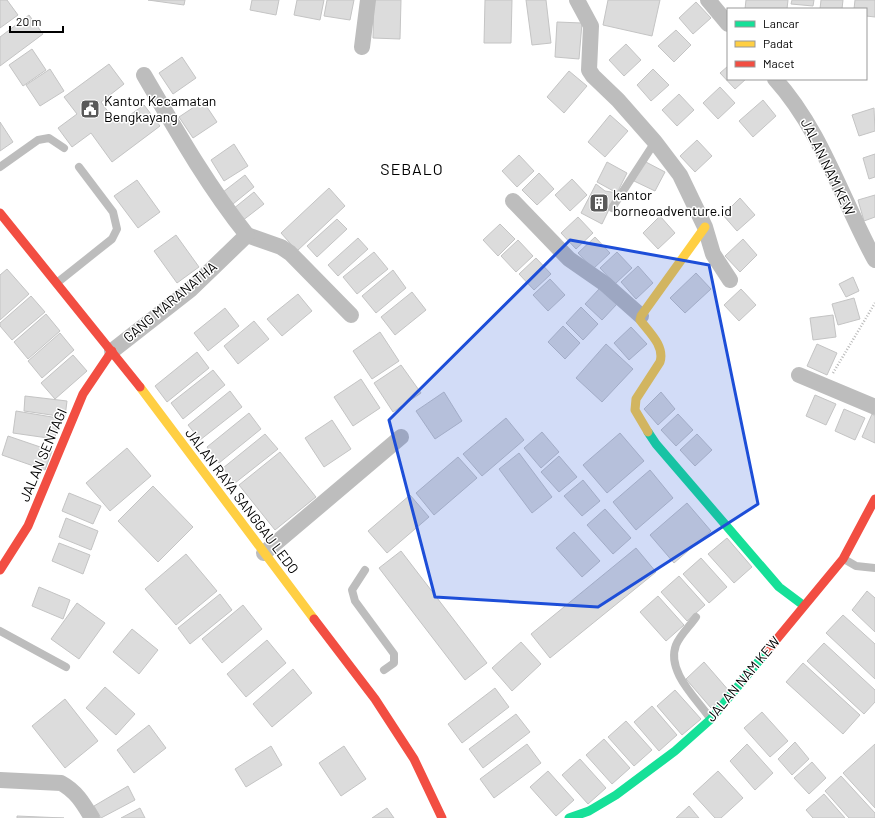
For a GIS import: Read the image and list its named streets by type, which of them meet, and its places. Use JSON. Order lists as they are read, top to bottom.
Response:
{
  "streets": {
    "main road": ["JALAN NAM KEW", "JALAN SENTAGI", "JALAN RAYA SANGGAU LEDO"],
    "street": ["GANG MARANATHA"]
  },
  "crossings": [
    ["GANG MARANATHA", "JALAN SENTAGI"],
    ["GANG MARANATHA", "JALAN RAYA SANGGAU LEDO"],
    ["JALAN SENTAGI", "JALAN RAYA SANGGAU LEDO"]
  ],
  "districts": ["SEBALO"],
  "places": {
    "public building": ["Kantor Kecamatan Bengkayang"],
    "building": ["kantor borneoadventure.id"]
  },
  "legend": ["Lancar", "Padat", "Macet"],
  "scale_bar": "20 m"
}
